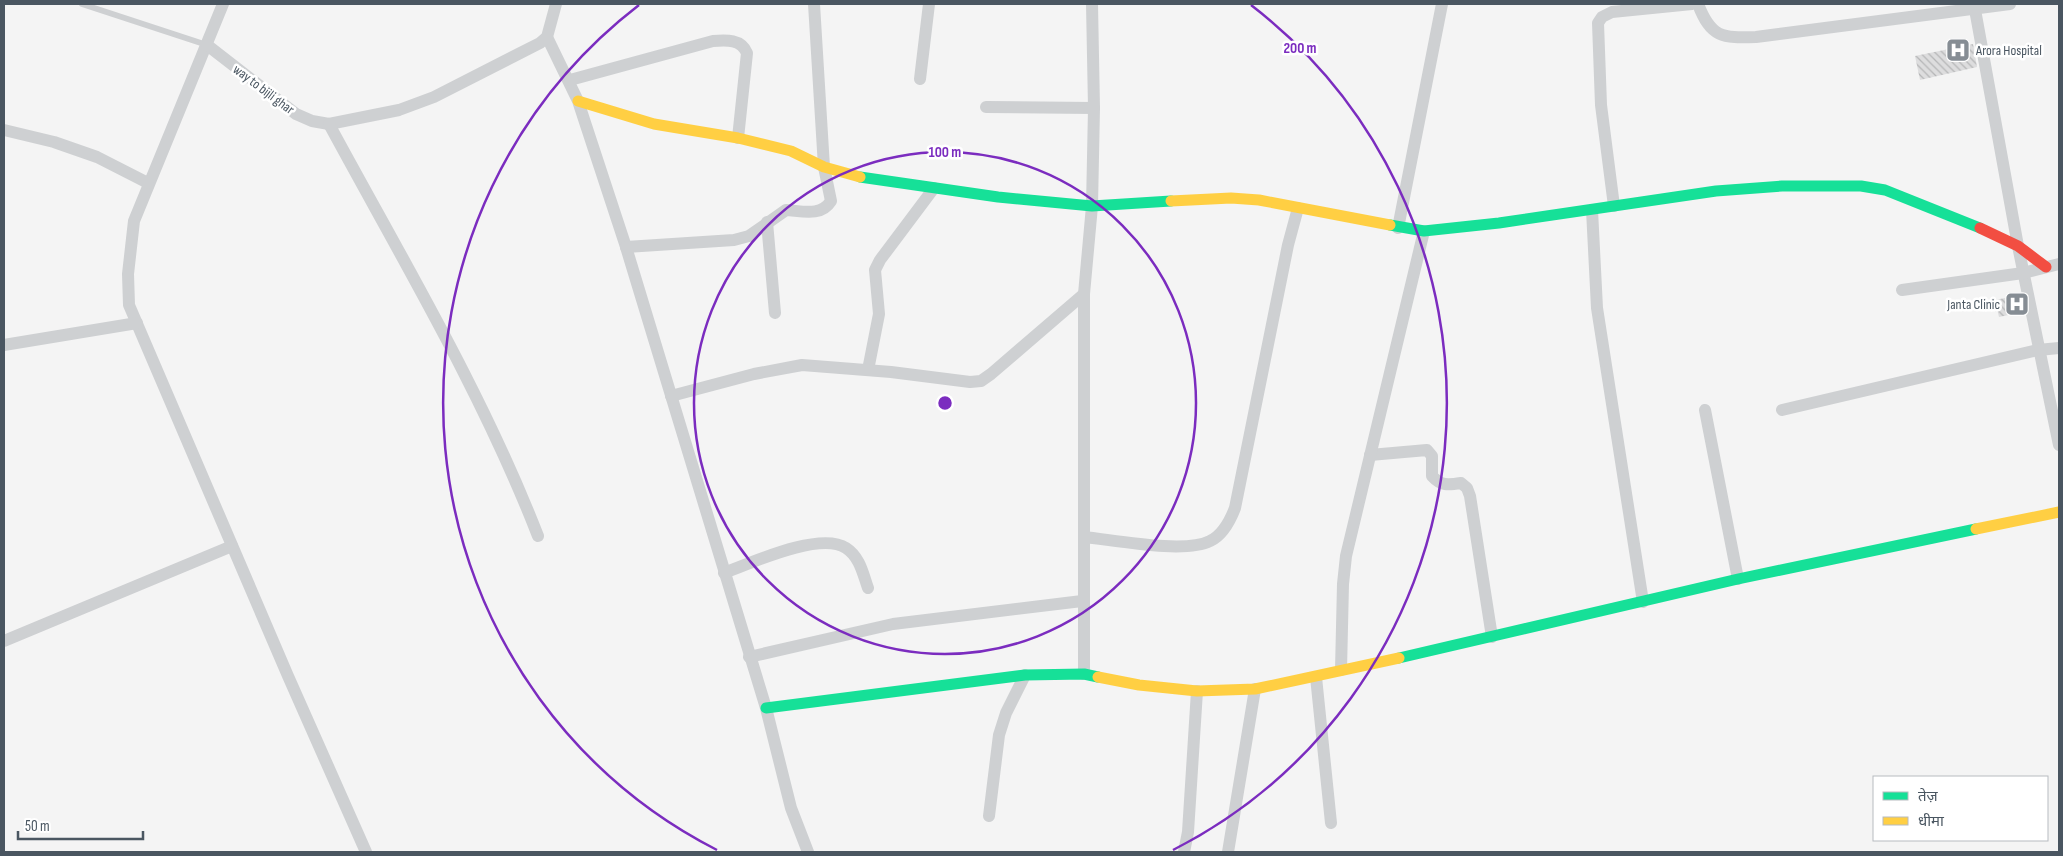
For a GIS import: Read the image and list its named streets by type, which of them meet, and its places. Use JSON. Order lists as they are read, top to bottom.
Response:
{
  "streets": {
    "street": ["way to bijli ghar"]
  },
  "places": {
    "hospital": ["Arora Hospital", "Janta Clinic"]
  },
  "legend": ["तेज़", "धीमा"],
  "scale_bar": "50 m",
  "rings": ["200 m", "100 m"]
}
